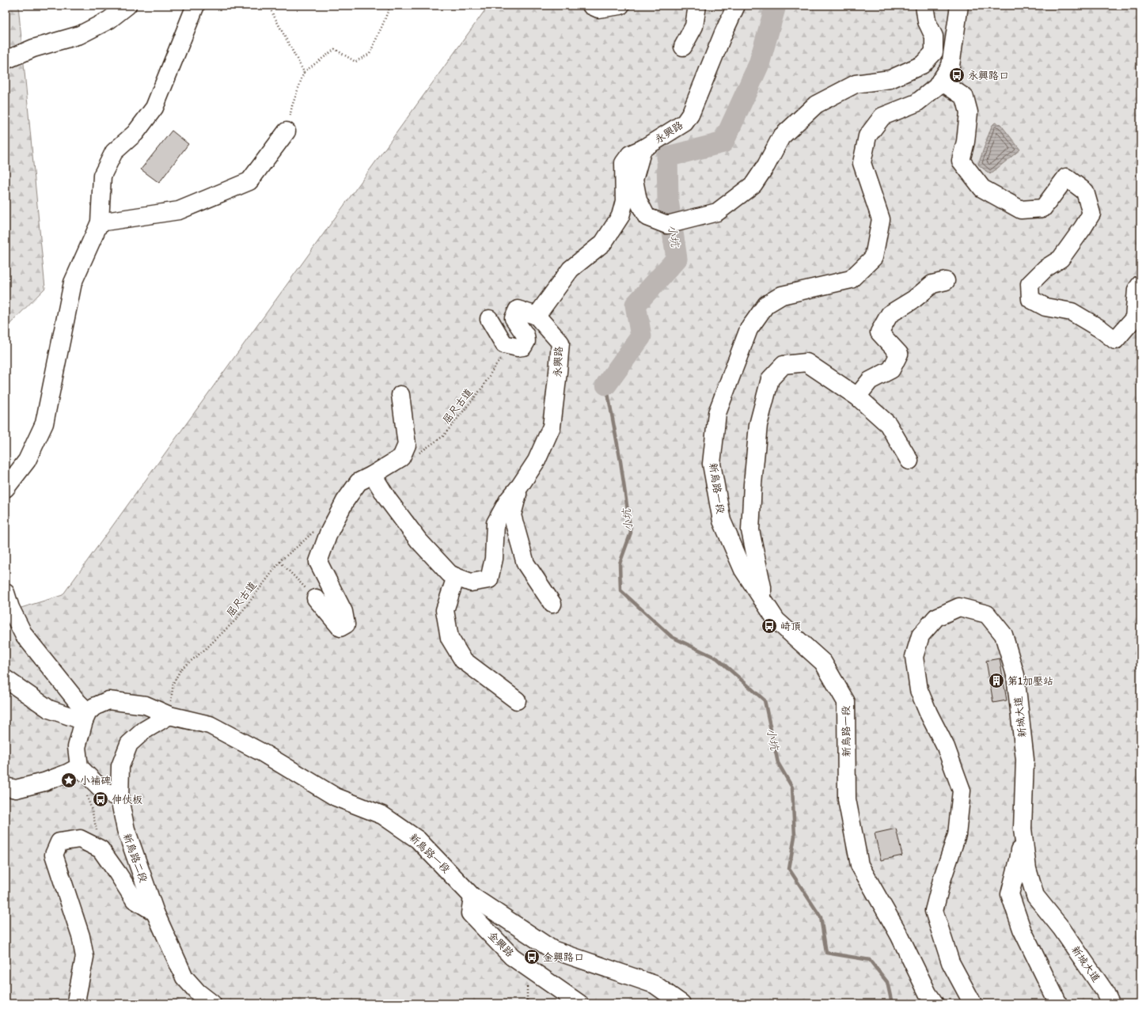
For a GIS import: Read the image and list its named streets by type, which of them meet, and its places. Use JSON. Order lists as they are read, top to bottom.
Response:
{
  "streets": {
    "street": [
      "永興路",
      "新烏路一段",
      "新城大道",
      "新烏路二段",
      "金興路"
    ],
    "path": ["屈尺古道"]
  },
  "crossings": [
    ["屈尺古道", "新烏路一段"],
    ["屈尺古道", "新烏路二段"],
    ["新烏路一段", "新烏路二段"],
    ["新烏路一段", "金興路"]
  ],
  "water": ["小坑"],
  "places": {
    "bus stop": [
      "永興路口",
      "崎頂",
      "伸仗板",
      "金興路口"
    ],
    "building": ["第1加壓站"],
    "place": ["小補碑"]
  }
}
